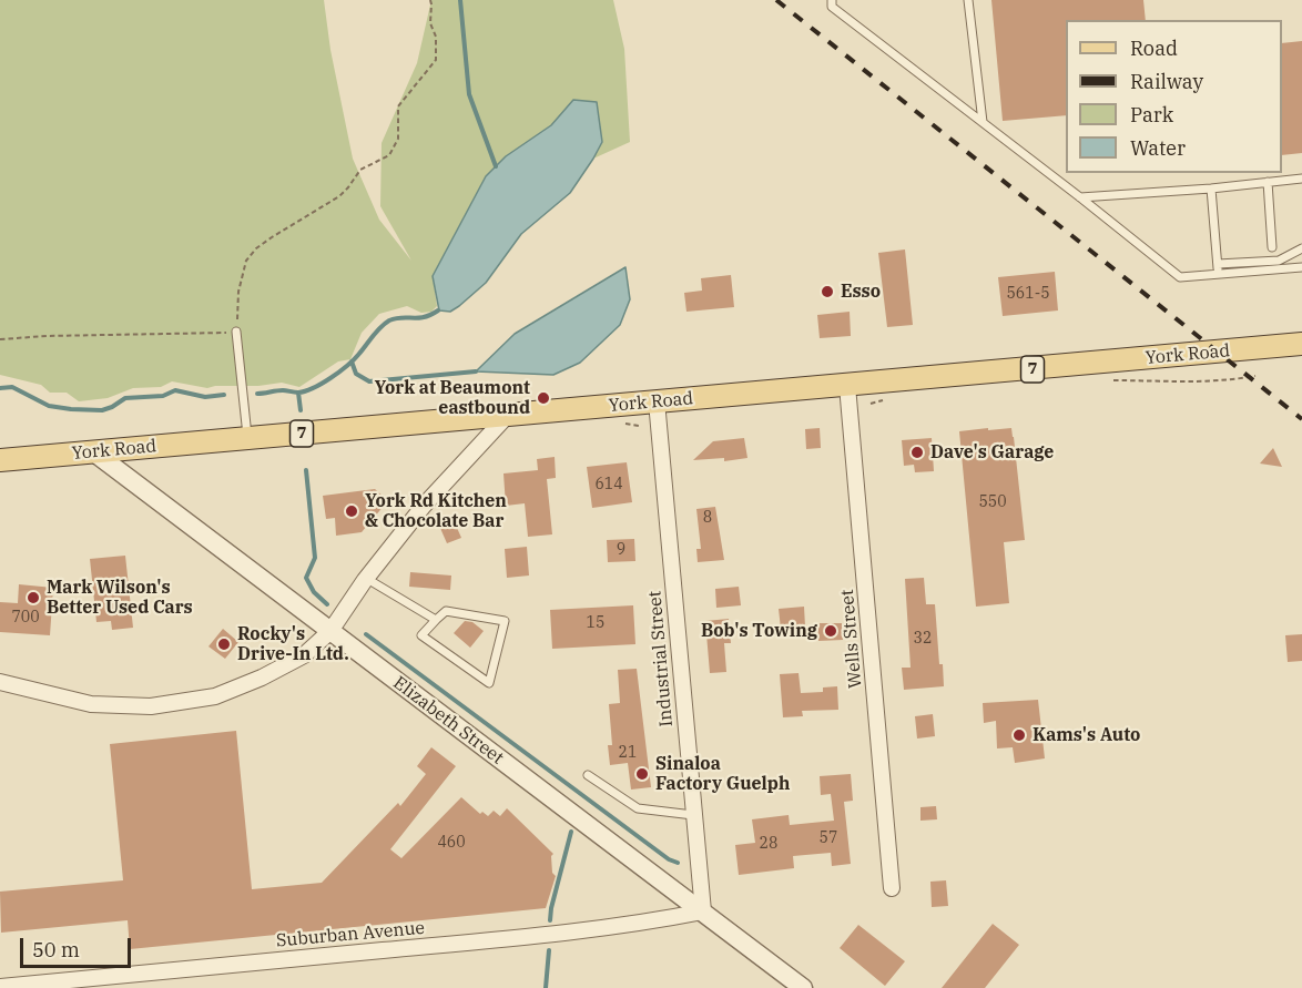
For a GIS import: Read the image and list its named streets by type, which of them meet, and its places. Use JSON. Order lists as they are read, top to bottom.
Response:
{
  "streets": {
    "main road": ["York Road", "7"],
    "street": [
      "Wells Street",
      "Industrial Street",
      "Elizabeth Street",
      "Suburban Avenue"
    ]
  },
  "crossings": [
    ["York Road", "Wells Street"],
    ["York Road", "Industrial Street"],
    ["York Road", "Elizabeth Street"],
    ["Industrial Street", "Elizabeth Street"],
    ["Industrial Street", "Suburban Avenue"],
    ["Elizabeth Street", "Suburban Avenue"]
  ],
  "places": [
    "Esso",
    "York at Beaumont eastbound",
    "Dave's Garage",
    "York Rd Kitchen & Chocolate Bar",
    "Mark Wilson's Better Used Cars",
    "Bob's Towing",
    "Rocky's Drive-In Ltd.",
    "Kams's Auto",
    "Sinaloa Factory Guelph"
  ],
  "house_numbers": [
    "561-5",
    "614",
    "550",
    "8",
    "9",
    "700",
    "15",
    "32",
    "21",
    "57",
    "460",
    "28"
  ],
  "legend": [
    "Road",
    "Railway",
    "Park",
    "Water"
  ],
  "scale_bar": "50 m"
}
